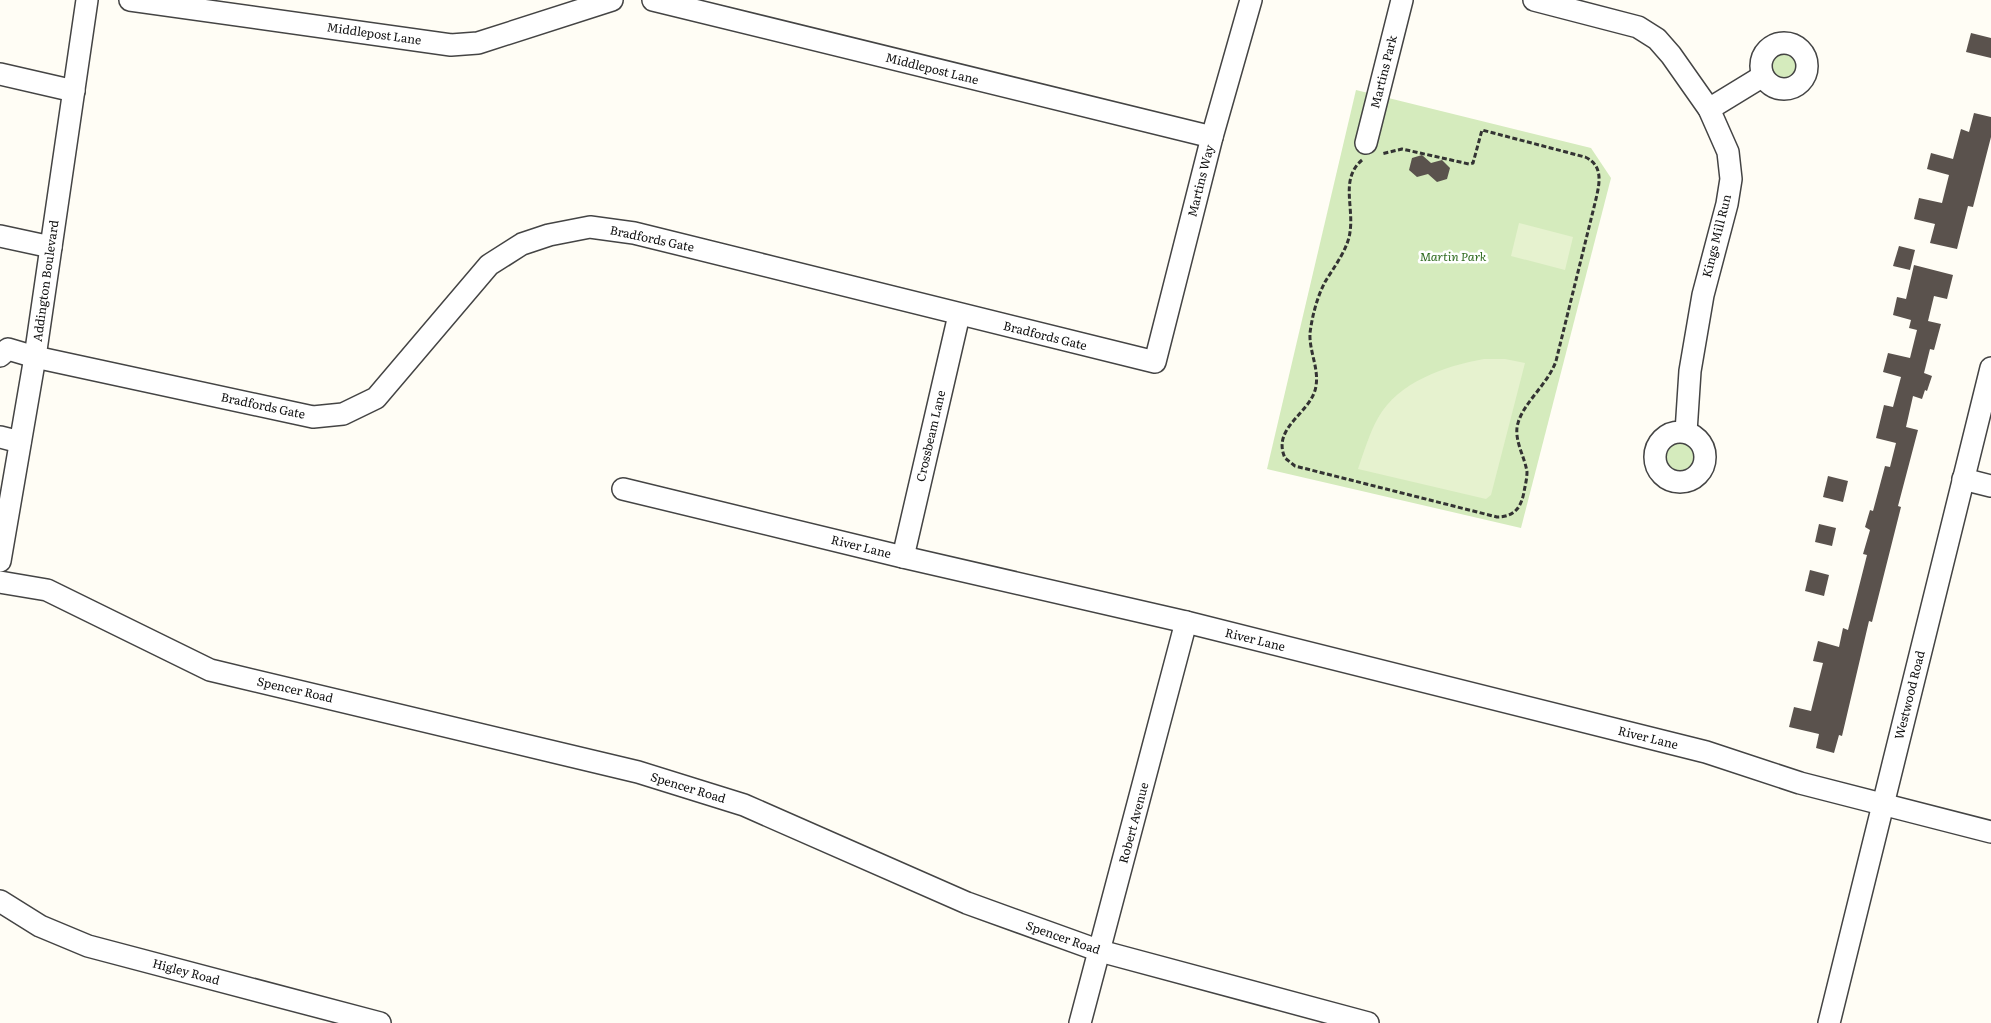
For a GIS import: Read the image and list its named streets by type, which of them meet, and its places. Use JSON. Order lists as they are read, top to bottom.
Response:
{
  "streets": {
    "street": [
      "Middlepost Lane",
      "Martins Park",
      "Martins Way",
      "Kings Mill Run",
      "Bradfords Gate",
      "Addington Boulevard",
      "Crossbeam Lane",
      "River Lane",
      "Spencer Road",
      "Westwood Road",
      "Robert Avenue",
      "Higley Road"
    ]
  },
  "crossings": [
    ["Middlepost Lane", "Martins Way"],
    ["Martins Way", "Bradfords Gate"],
    ["Bradfords Gate", "Addington Boulevard"],
    ["Bradfords Gate", "Crossbeam Lane"],
    ["Crossbeam Lane", "River Lane"],
    ["River Lane", "Westwood Road"],
    ["River Lane", "Robert Avenue"],
    ["Spencer Road", "Robert Avenue"]
  ],
  "parks": ["Martin Park"]
}
